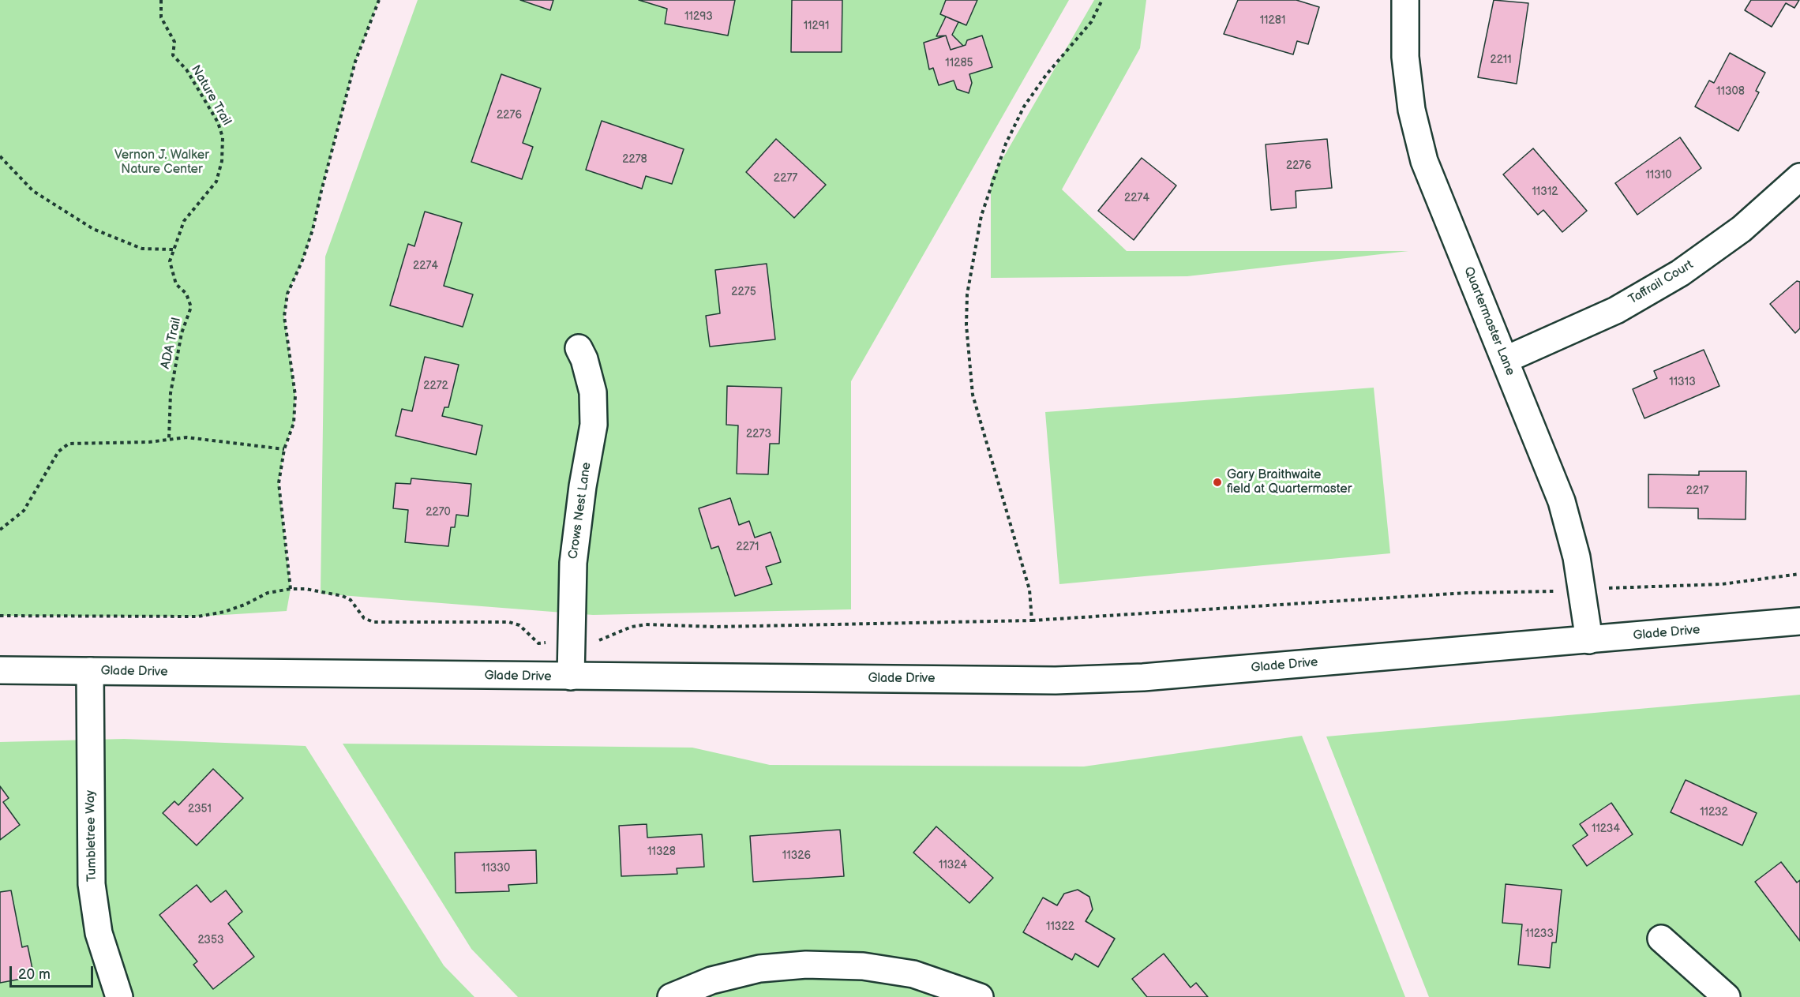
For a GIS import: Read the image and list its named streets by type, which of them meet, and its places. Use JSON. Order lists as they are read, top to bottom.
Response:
{
  "streets": {
    "street": [
      "Taffrail Court",
      "Quartermaster Lane",
      "Crows Nest Lane",
      "Glade Drive",
      "Tumbletree Way"
    ],
    "path": ["Nature Trail", "ADA Trail"]
  },
  "crossings": [
    ["Nature Trail", "ADA Trail"],
    ["Taffrail Court", "Quartermaster Lane"],
    ["Quartermaster Lane", "Glade Drive"],
    ["Crows Nest Lane", "Glade Drive"],
    ["Glade Drive", "Tumbletree Way"]
  ],
  "parks": ["Vernon J. Walker Nature Center"],
  "places": ["Gary Braithwaite field at Quartermaster"],
  "house_numbers": [
    "11293",
    "11281",
    "11291",
    "2211",
    "11285",
    "11308",
    "2276",
    "2278",
    "2276",
    "11310",
    "2277",
    "11312",
    "2274",
    "2274",
    "2275",
    "11313",
    "2272",
    "2273",
    "2217",
    "2270",
    "2271",
    "2351",
    "11232",
    "11234",
    "11328",
    "11326",
    "11324",
    "11330",
    "11322",
    "11233",
    "2353"
  ],
  "scale_bar": "20 m"
}
